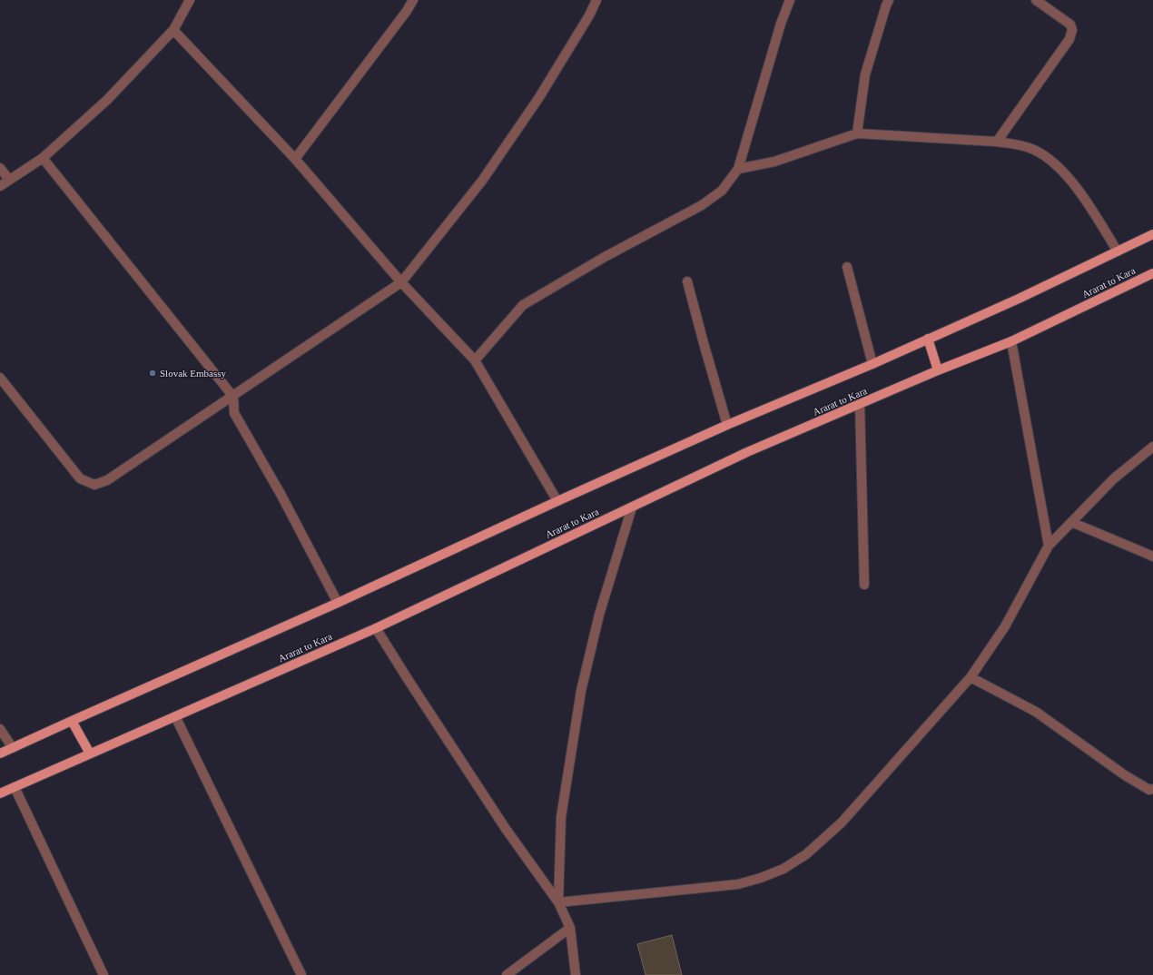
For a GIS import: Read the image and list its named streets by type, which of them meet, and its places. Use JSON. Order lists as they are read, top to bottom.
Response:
{
  "streets": {
    "main road": ["Ararat to Kara"]
  },
  "places": ["Slovak Embassy"]
}
